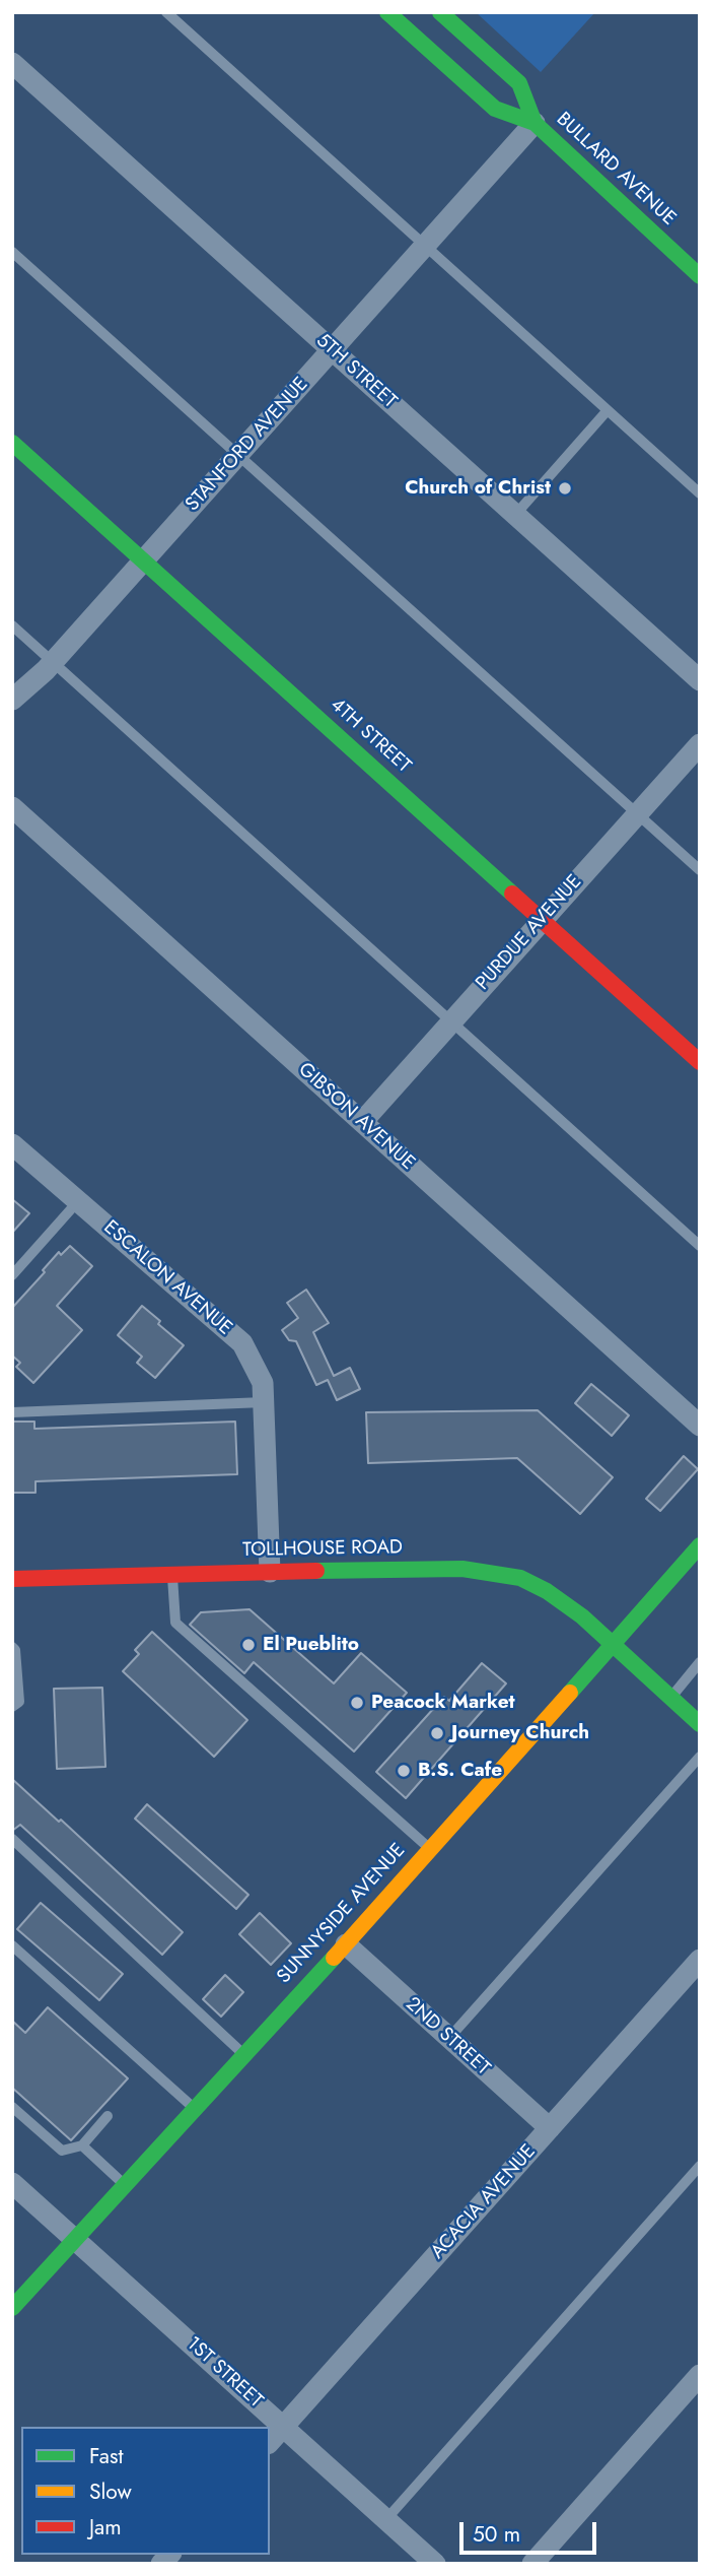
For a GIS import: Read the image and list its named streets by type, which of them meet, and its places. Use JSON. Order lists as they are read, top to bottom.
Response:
{
  "streets": {
    "street": [
      "BULLARD AVENUE",
      "5TH STREET",
      "STANFORD AVENUE",
      "4TH STREET",
      "PURDUE AVENUE",
      "GIBSON AVENUE",
      "ESCALON AVENUE",
      "TOLLHOUSE ROAD",
      "SUNNYSIDE AVENUE",
      "2ND STREET",
      "ACACIA AVENUE",
      "1ST STREET"
    ]
  },
  "crossings": [
    ["BULLARD AVENUE", "STANFORD AVENUE"],
    ["5TH STREET", "STANFORD AVENUE"],
    ["STANFORD AVENUE", "4TH STREET"],
    ["4TH STREET", "PURDUE AVENUE"],
    ["PURDUE AVENUE", "GIBSON AVENUE"],
    ["ESCALON AVENUE", "TOLLHOUSE ROAD"],
    ["TOLLHOUSE ROAD", "SUNNYSIDE AVENUE"],
    ["SUNNYSIDE AVENUE", "2ND STREET"],
    ["SUNNYSIDE AVENUE", "1ST STREET"],
    ["2ND STREET", "ACACIA AVENUE"],
    ["ACACIA AVENUE", "1ST STREET"]
  ],
  "places": [
    "Church of Christ",
    "El Pueblito",
    "Peacock Market",
    "Journey Church",
    "B.S. Cafe"
  ],
  "legend": ["Fast", "Slow", "Jam"],
  "scale_bar": "50 m"
}
